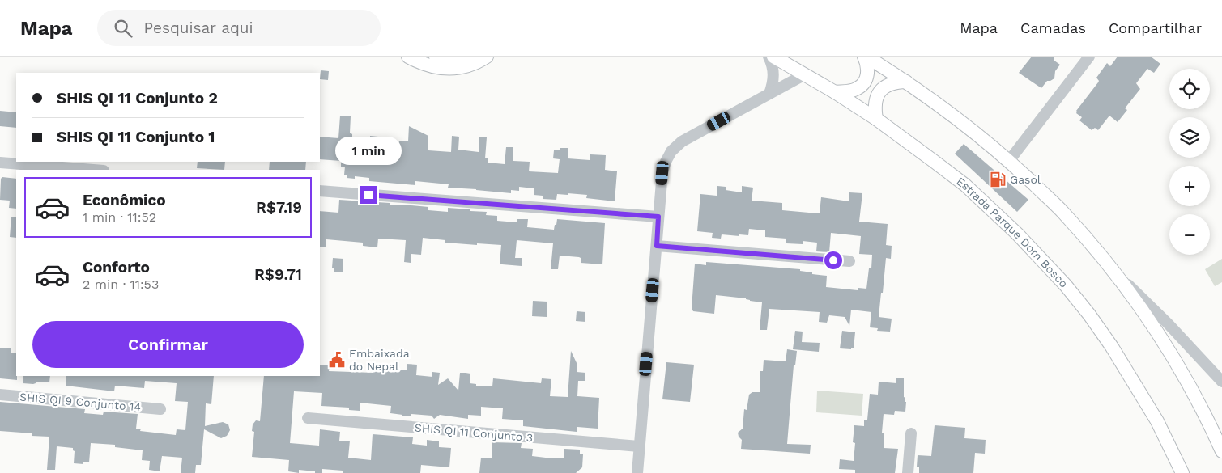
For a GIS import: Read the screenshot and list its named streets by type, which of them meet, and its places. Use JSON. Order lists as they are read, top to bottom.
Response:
{
  "streets": {
    "main road": ["Estrada Parque Dom Bosco"],
    "street": ["SHIS QI 9 Conjunto 14", "SHIS QI 11 Conjunto 3"]
  },
  "places": {
    "fuel station": ["Gasol"],
    "public building": ["Embaixada do Nepal"]
  },
  "page": {
    "header": "Mapa",
    "search": "Pesquisar aqui",
    "nav": ["Mapa", "Camadas", "Compartilhar"],
    "map_buttons": ["+", "−"],
    "banner": ["SHIS QI 11 Conjunto 2", "SHIS QI 11 Conjunto 1"],
    "bubble": "1 min",
    "list": [
      {
        "name": "Econômico",
        "note": "1 min · 11:52",
        "value": "R$7.19"
      },
      {
        "name": "Conforto",
        "note": "2 min · 11:53",
        "value": "R$9.71"
      }
    ],
    "buttons": "Confirmar"
  }
}
